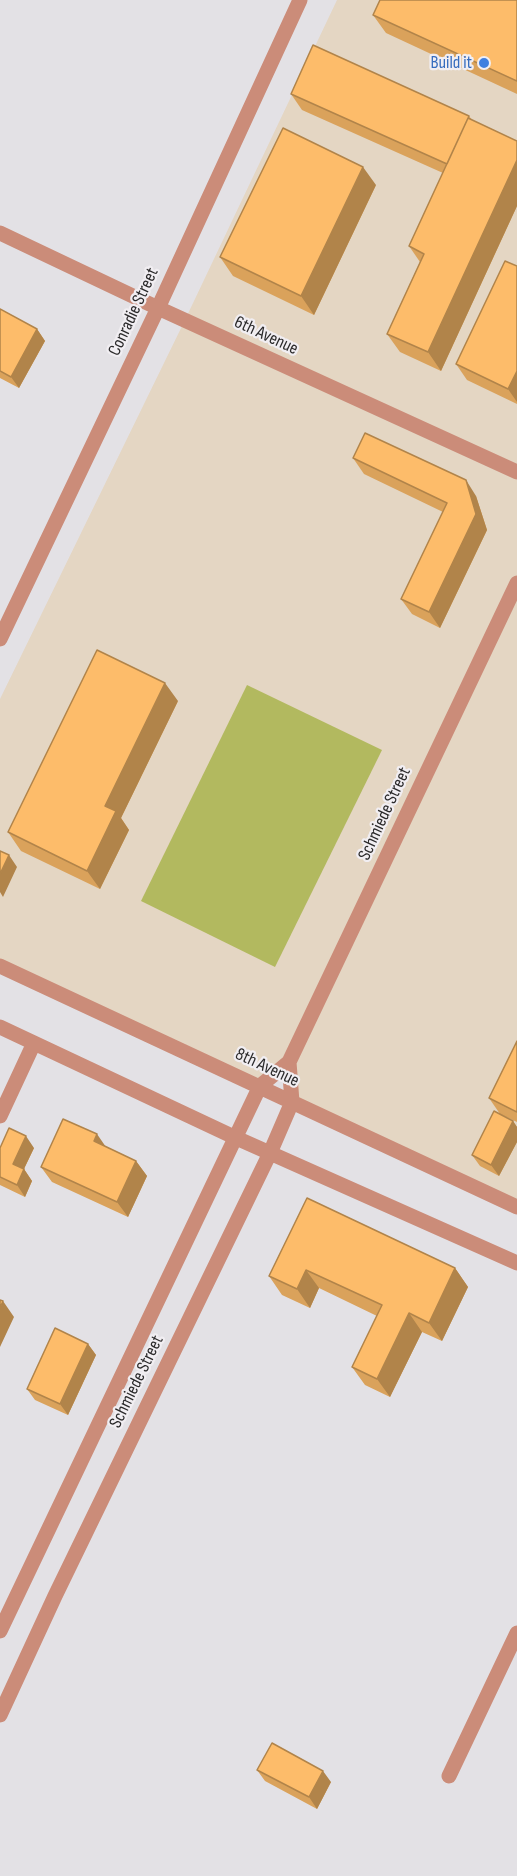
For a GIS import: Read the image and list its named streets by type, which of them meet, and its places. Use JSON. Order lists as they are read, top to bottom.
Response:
{
  "streets": {
    "street": [
      "Conradie Street",
      "6th Avenue",
      "Schmiede Street",
      "8th Avenue"
    ]
  },
  "crossings": [
    ["Conradie Street", "6th Avenue"],
    ["Schmiede Street", "8th Avenue"]
  ],
  "places": ["Build it"]
}
